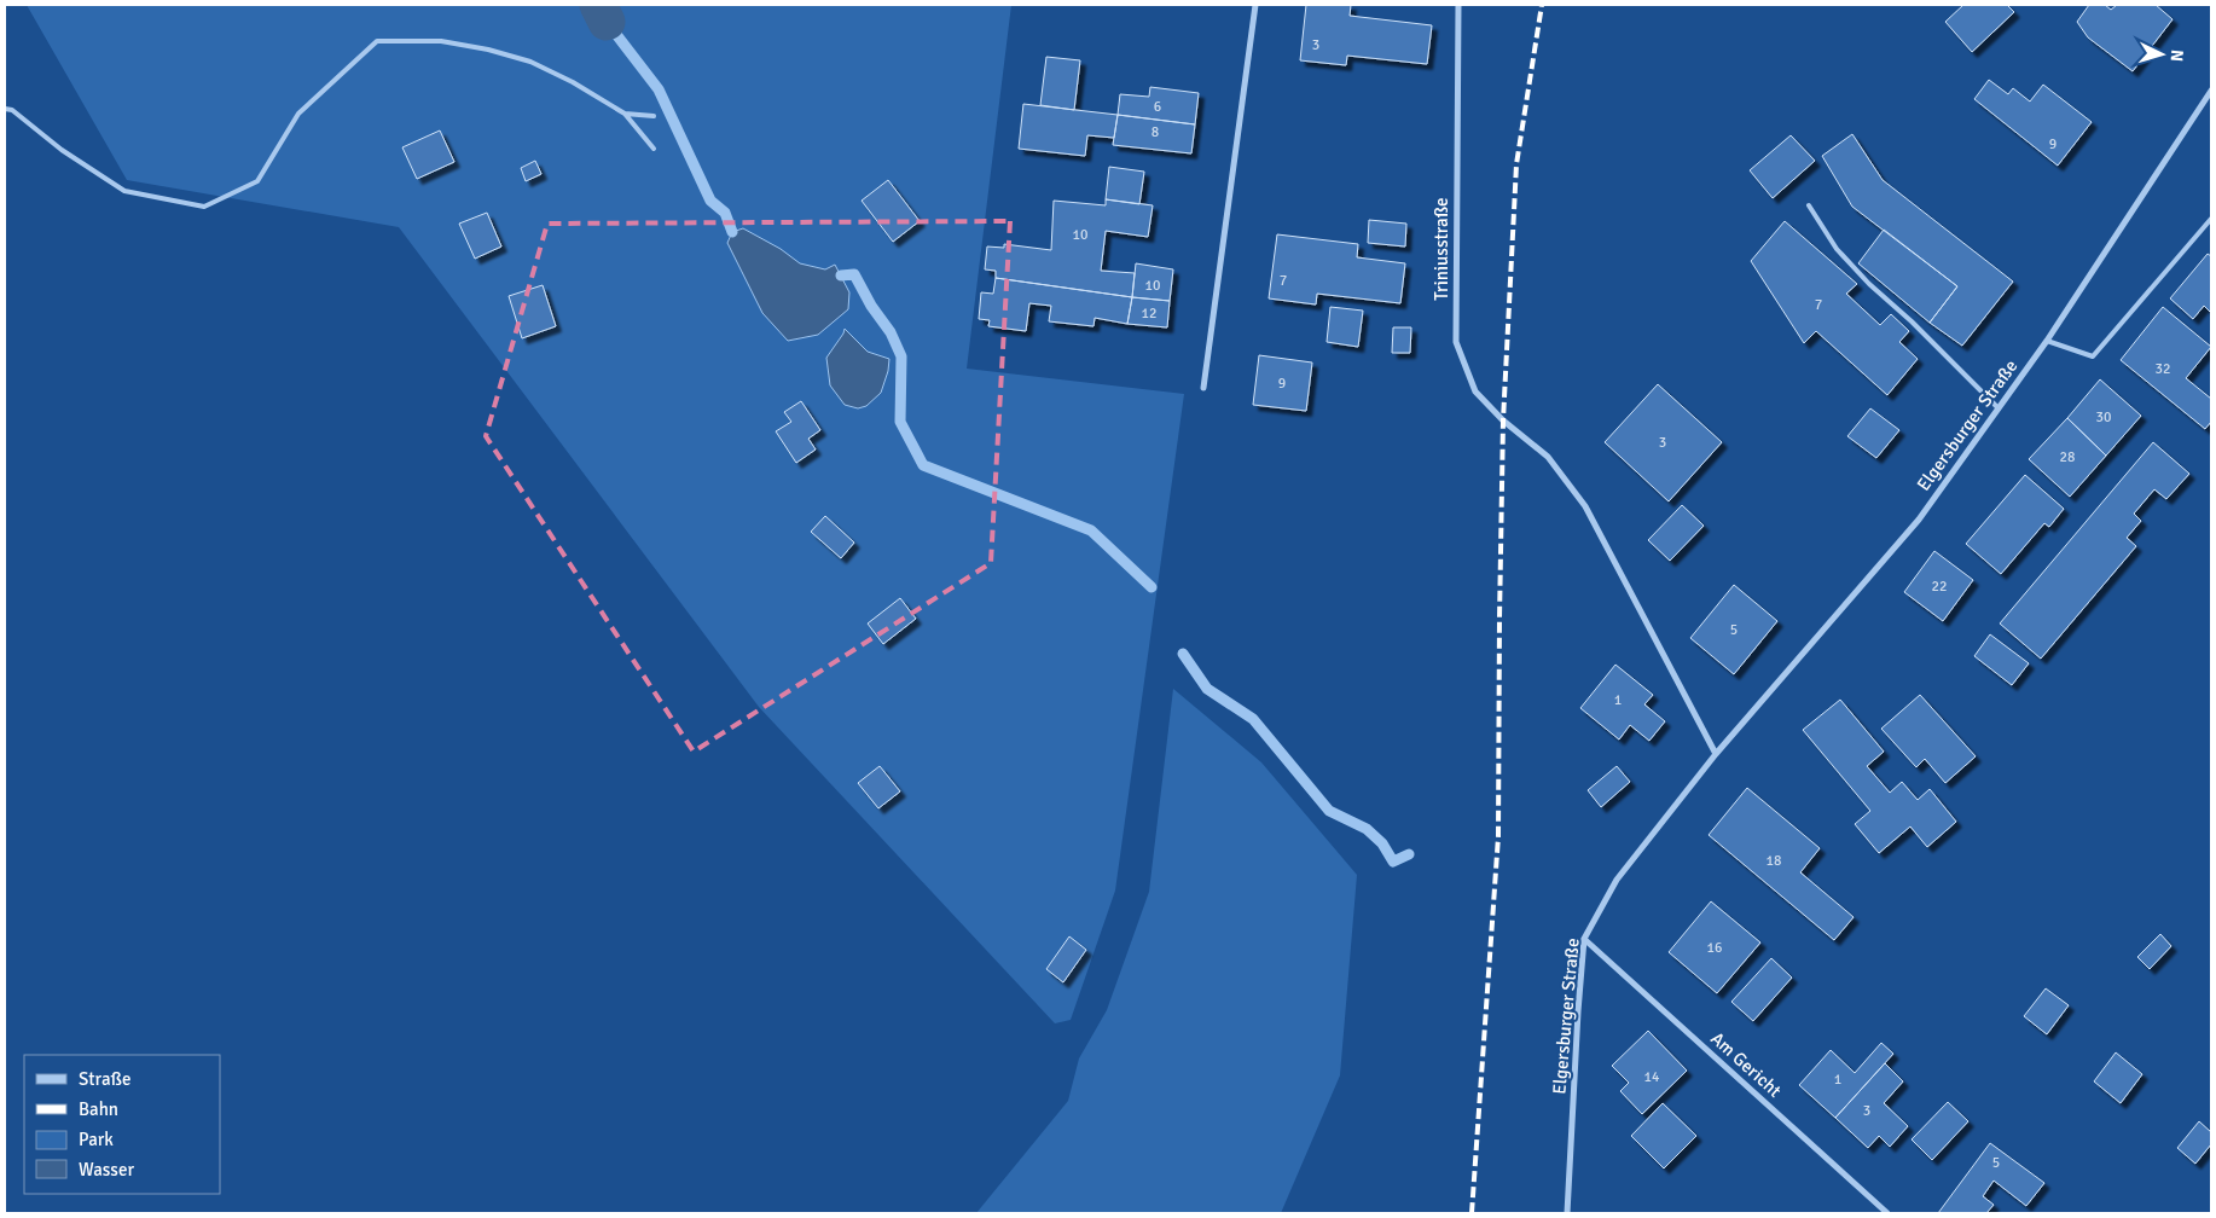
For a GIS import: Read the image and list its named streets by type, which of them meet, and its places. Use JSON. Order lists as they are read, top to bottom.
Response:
{
  "streets": {
    "street": ["Triniusstraße", "Elgersburger Straße", "Am Gericht"]
  },
  "crossings": [
    ["Triniusstraße", "Elgersburger Straße"],
    ["Elgersburger Straße", "Am Gericht"]
  ],
  "house_numbers": [
    "3",
    "6",
    "8",
    "9",
    "10",
    "7",
    "10",
    "7",
    "12",
    "32",
    "9",
    "30",
    "3",
    "28",
    "22",
    "5",
    "1",
    "18",
    "16",
    "14",
    "1",
    "3",
    "5"
  ],
  "legend": [
    "Straße",
    "Bahn",
    "Park",
    "Wasser"
  ],
  "north": "right"
}
